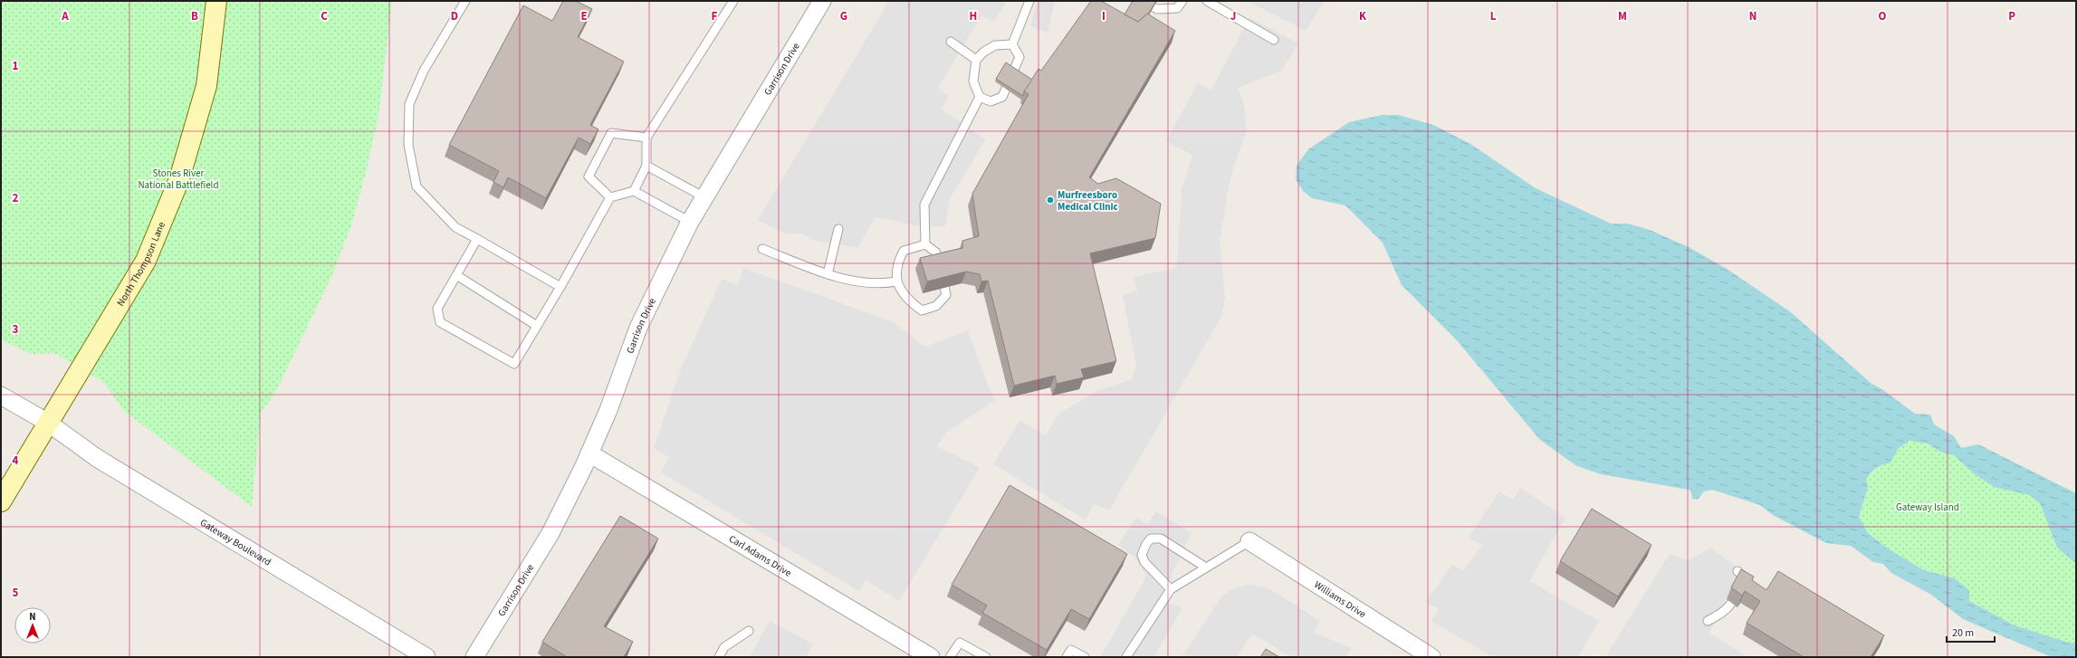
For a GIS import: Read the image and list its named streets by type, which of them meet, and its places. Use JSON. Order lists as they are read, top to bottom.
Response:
{
  "streets": {
    "main road": ["North Thompson Lane"],
    "street": [
      "Garrison Drive",
      "Gateway Boulevard",
      "Carl Adams Drive",
      "Williams Drive"
    ]
  },
  "crossings": [
    ["Garrison Drive", "Carl Adams Drive"],
    ["North Thompson Lane", "Gateway Boulevard"]
  ],
  "parks": ["Stones River National Battlefield", "Gateway Island"],
  "places": ["Murfreesboro Medical Clinic"],
  "scale_bar": "20 m",
  "north": "top",
  "grid": {
    "columns": [
      "A",
      "B",
      "C",
      "D",
      "E",
      "F",
      "G",
      "H",
      "I",
      "J",
      "K",
      "L",
      "M",
      "N",
      "O",
      "P"
    ],
    "rows": [
      "1",
      "2",
      "3",
      "4",
      "5"
    ]
  }
}
